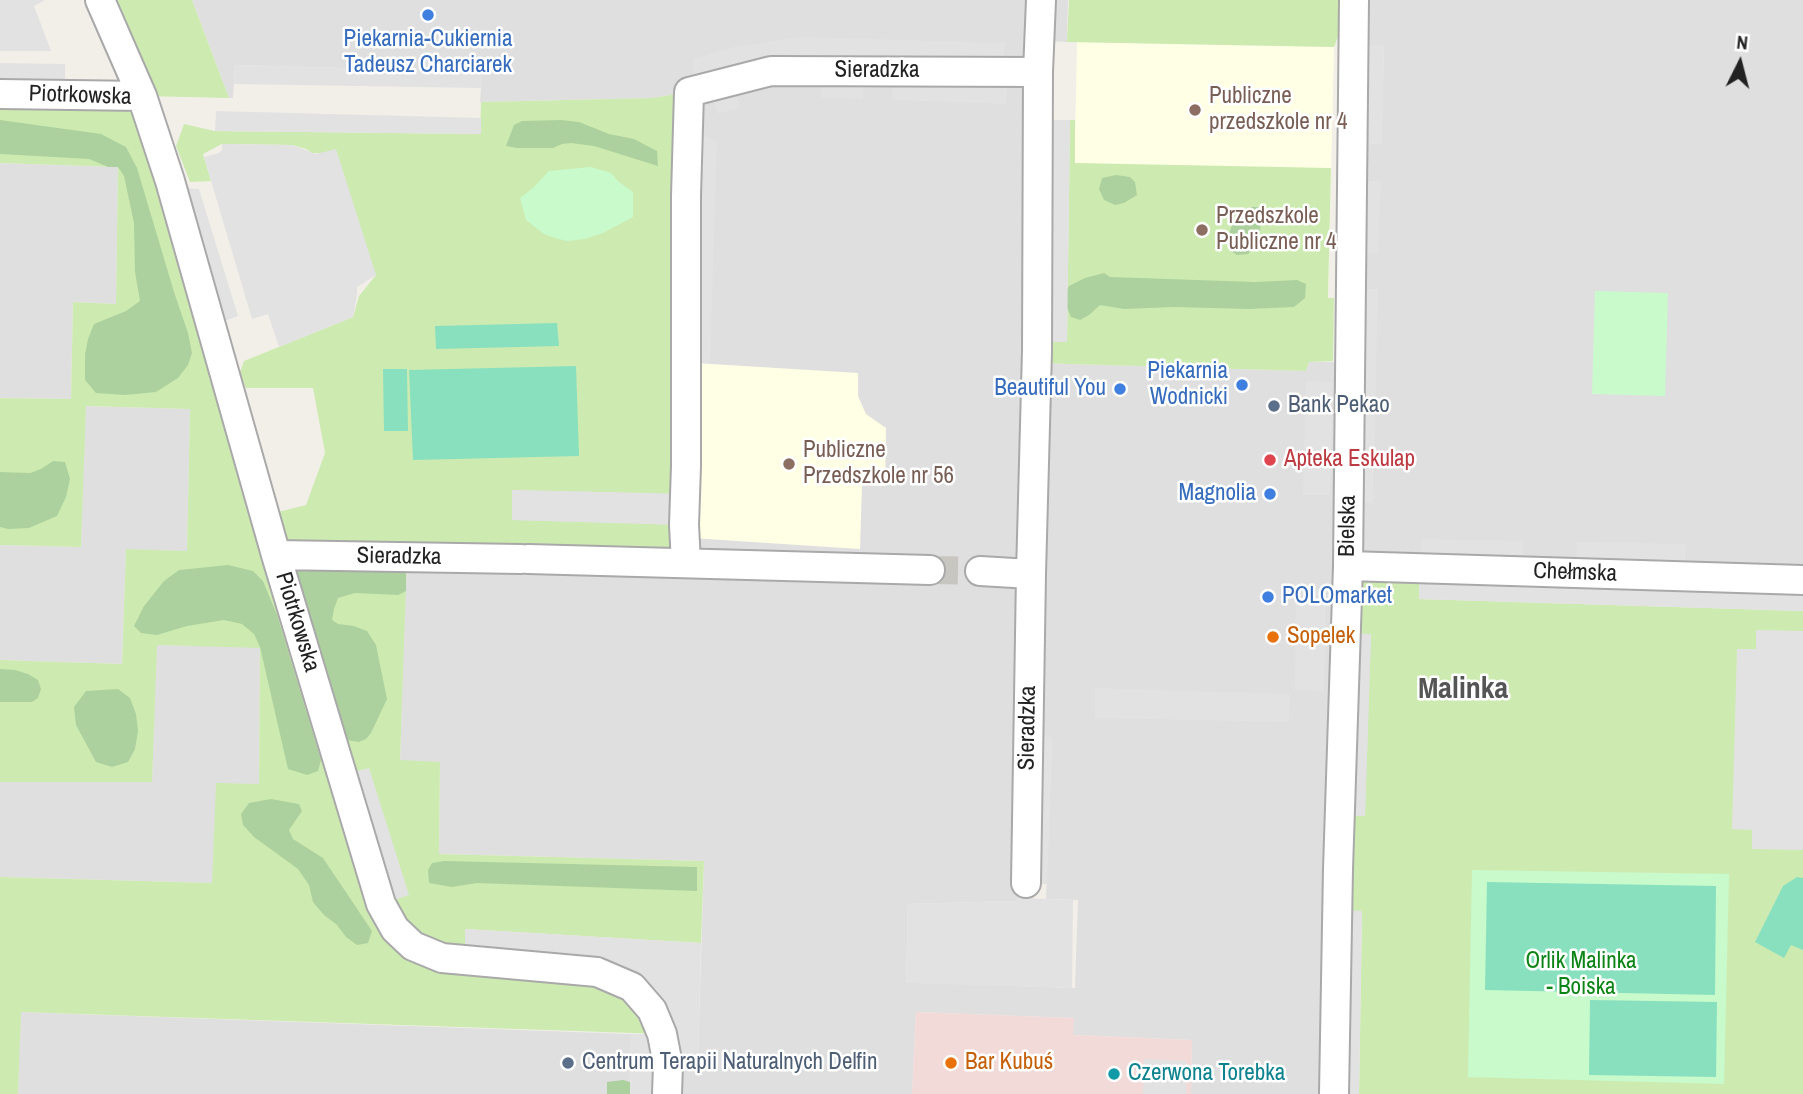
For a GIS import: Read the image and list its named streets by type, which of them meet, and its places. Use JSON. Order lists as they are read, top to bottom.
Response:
{
  "streets": {
    "street": [
      "Sieradzka",
      "Piotrkowska",
      "Bielska",
      "Chełmska"
    ]
  },
  "crossings": [
    ["Sieradzka", "Piotrkowska"],
    ["Bielska", "Chełmska"]
  ],
  "districts": ["Malinka"],
  "parks": ["Orlik Malinka - Boiska"],
  "places": [
    "Piekarnia-Cukiernia Tadeusz Charciarek",
    "Publiczne przedszkole nr 4",
    "Przedszkole Publiczne nr 4",
    "Piekarnia Wodnicki",
    "Beautiful You",
    "Bank Pekao",
    "Apteka Eskulap",
    "Publiczne Przedszkole nr 56",
    "Magnolia",
    "POLOmarket",
    "Sopelek",
    "Centrum Terapii Naturalnych Delfin",
    "Bar Kubuś",
    "Czerwona Torebka"
  ],
  "north": "top"
}
